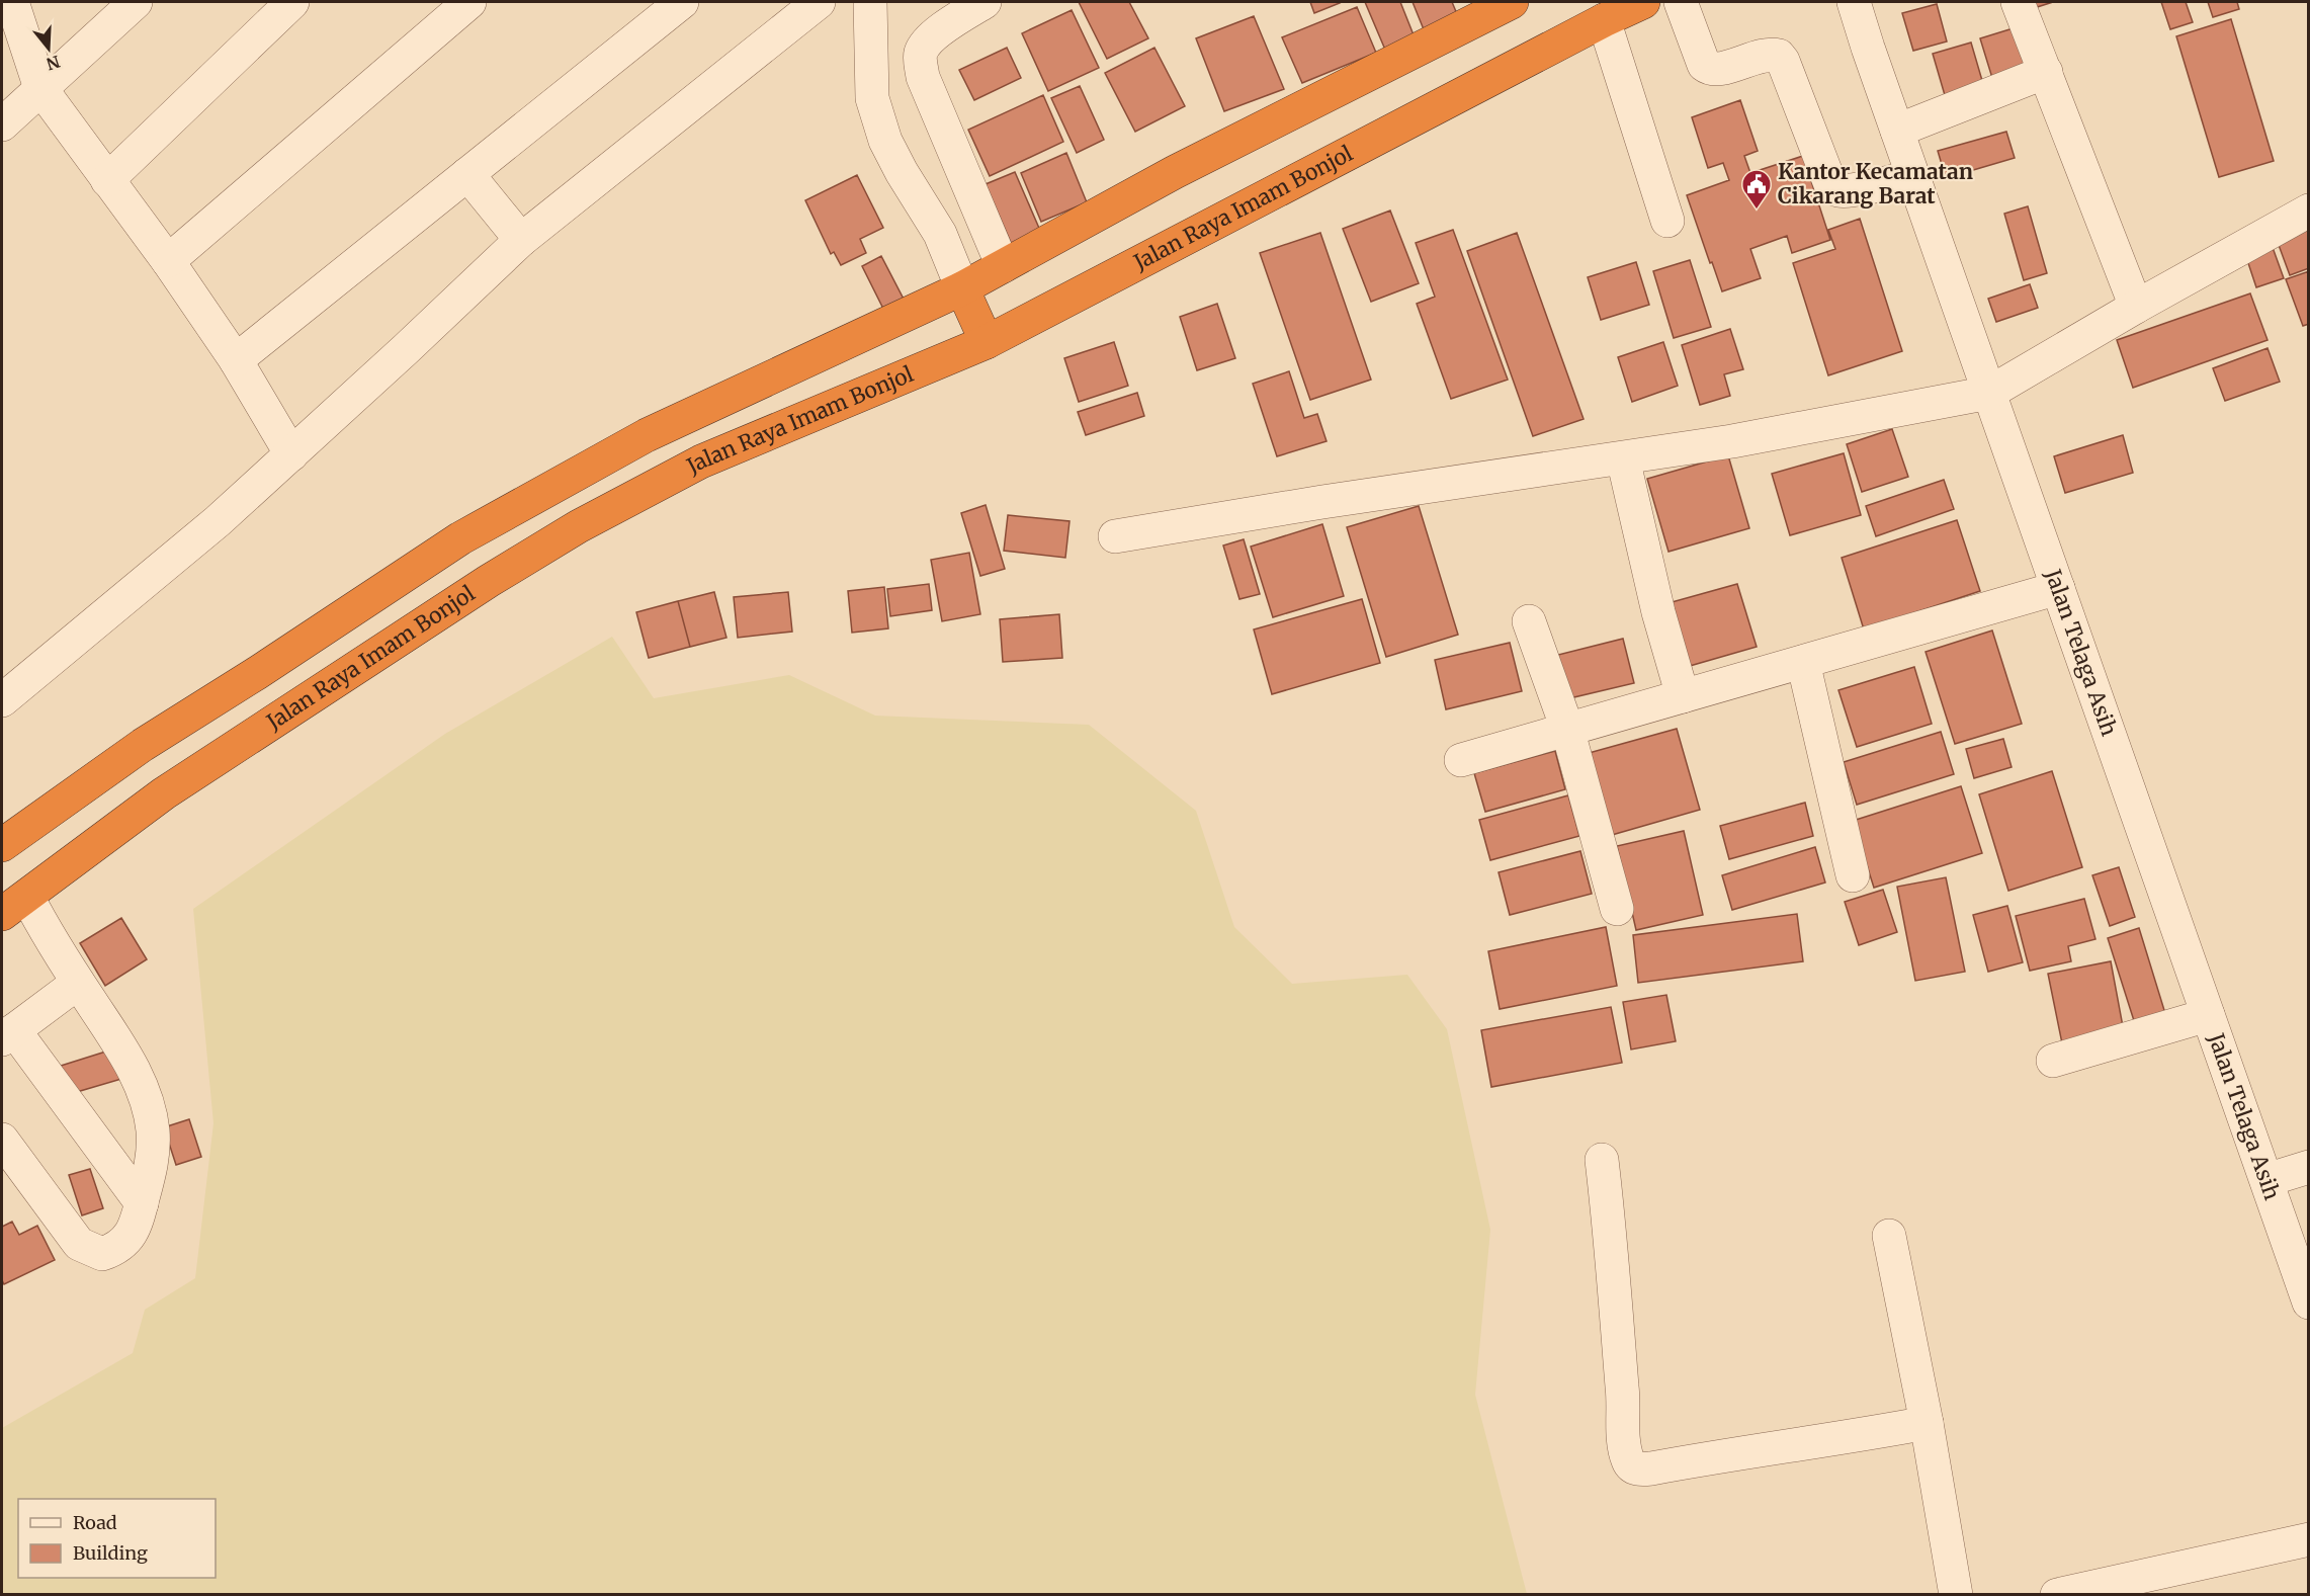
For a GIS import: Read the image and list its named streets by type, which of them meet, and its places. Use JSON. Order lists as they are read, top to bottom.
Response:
{
  "streets": {
    "highway": ["Jalan Raya Imam Bonjol"],
    "street": ["Jalan Telaga Asih"]
  },
  "places": {
    "public building": ["Kantor Kecamatan Cikarang Barat"]
  },
  "legend": ["Road", "Building"],
  "north": "bottom"
}
